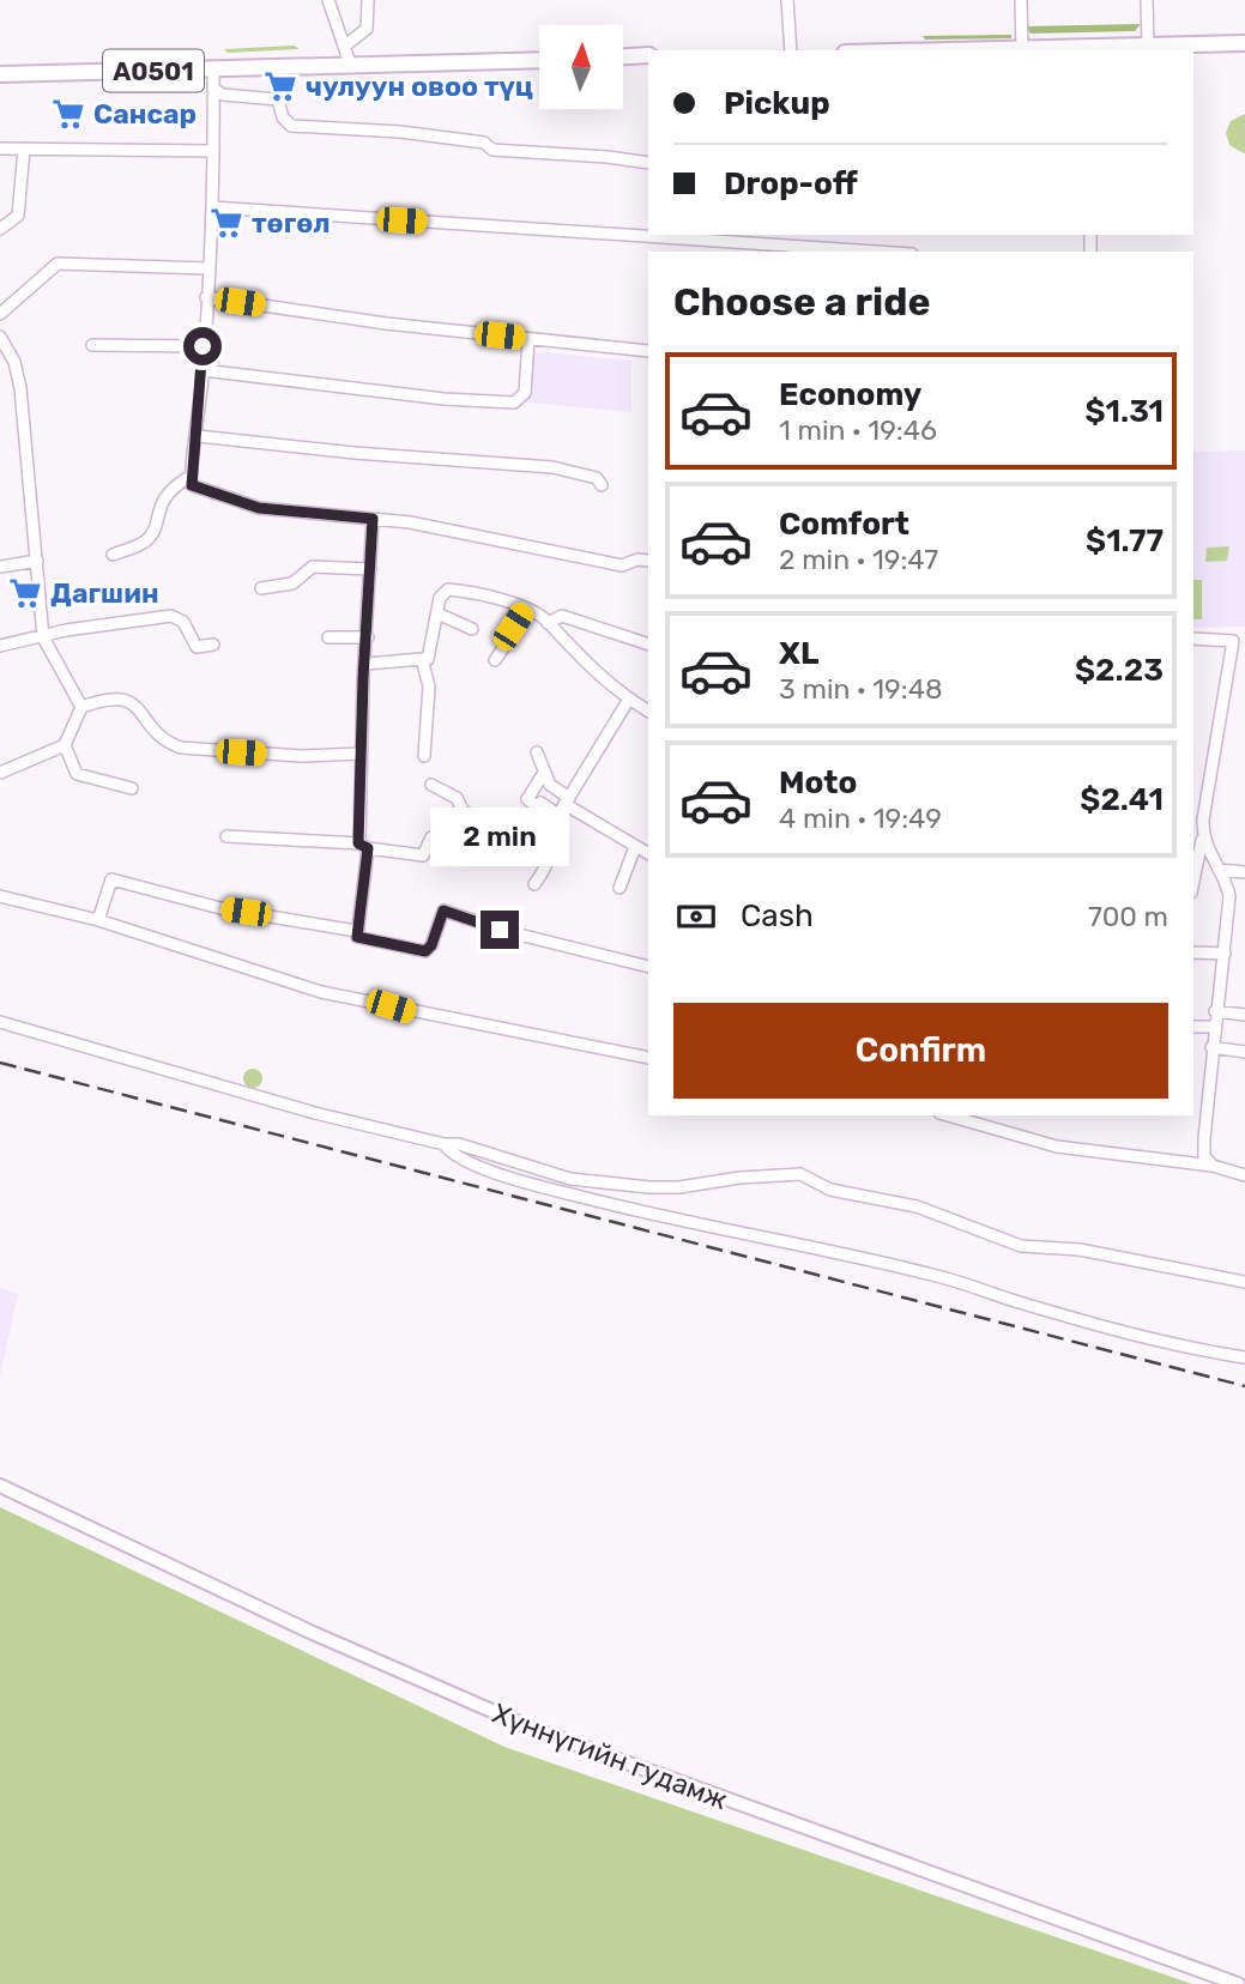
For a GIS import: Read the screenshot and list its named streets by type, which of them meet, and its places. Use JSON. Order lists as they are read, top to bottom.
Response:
{
  "streets": {
    "highway": ["A0501"],
    "main road": ["Хүннүгийн гудамж"]
  },
  "places": {
    "supermarket": [
      "чулуун овоо түц",
      "Сансар",
      "төгөл",
      "Дагшин"
    ]
  },
  "north": "top",
  "page": {
    "banner": ["Pickup", "Drop-off"],
    "heading": "Choose a ride",
    "list": [
      {
        "name": "Economy",
        "note": "1 min · 19:46",
        "value": "$1.31"
      },
      {
        "name": "Comfort",
        "note": "2 min · 19:47",
        "value": "$1.77"
      },
      {
        "name": "XL",
        "note": "3 min · 19:48",
        "value": "$2.23"
      },
      {
        "name": "Moto",
        "note": "4 min · 19:49",
        "value": "$2.41"
      }
    ],
    "bubble": "2 min",
    "pay": ["Cash", "700 m"],
    "buttons": "Confirm"
  }
}
